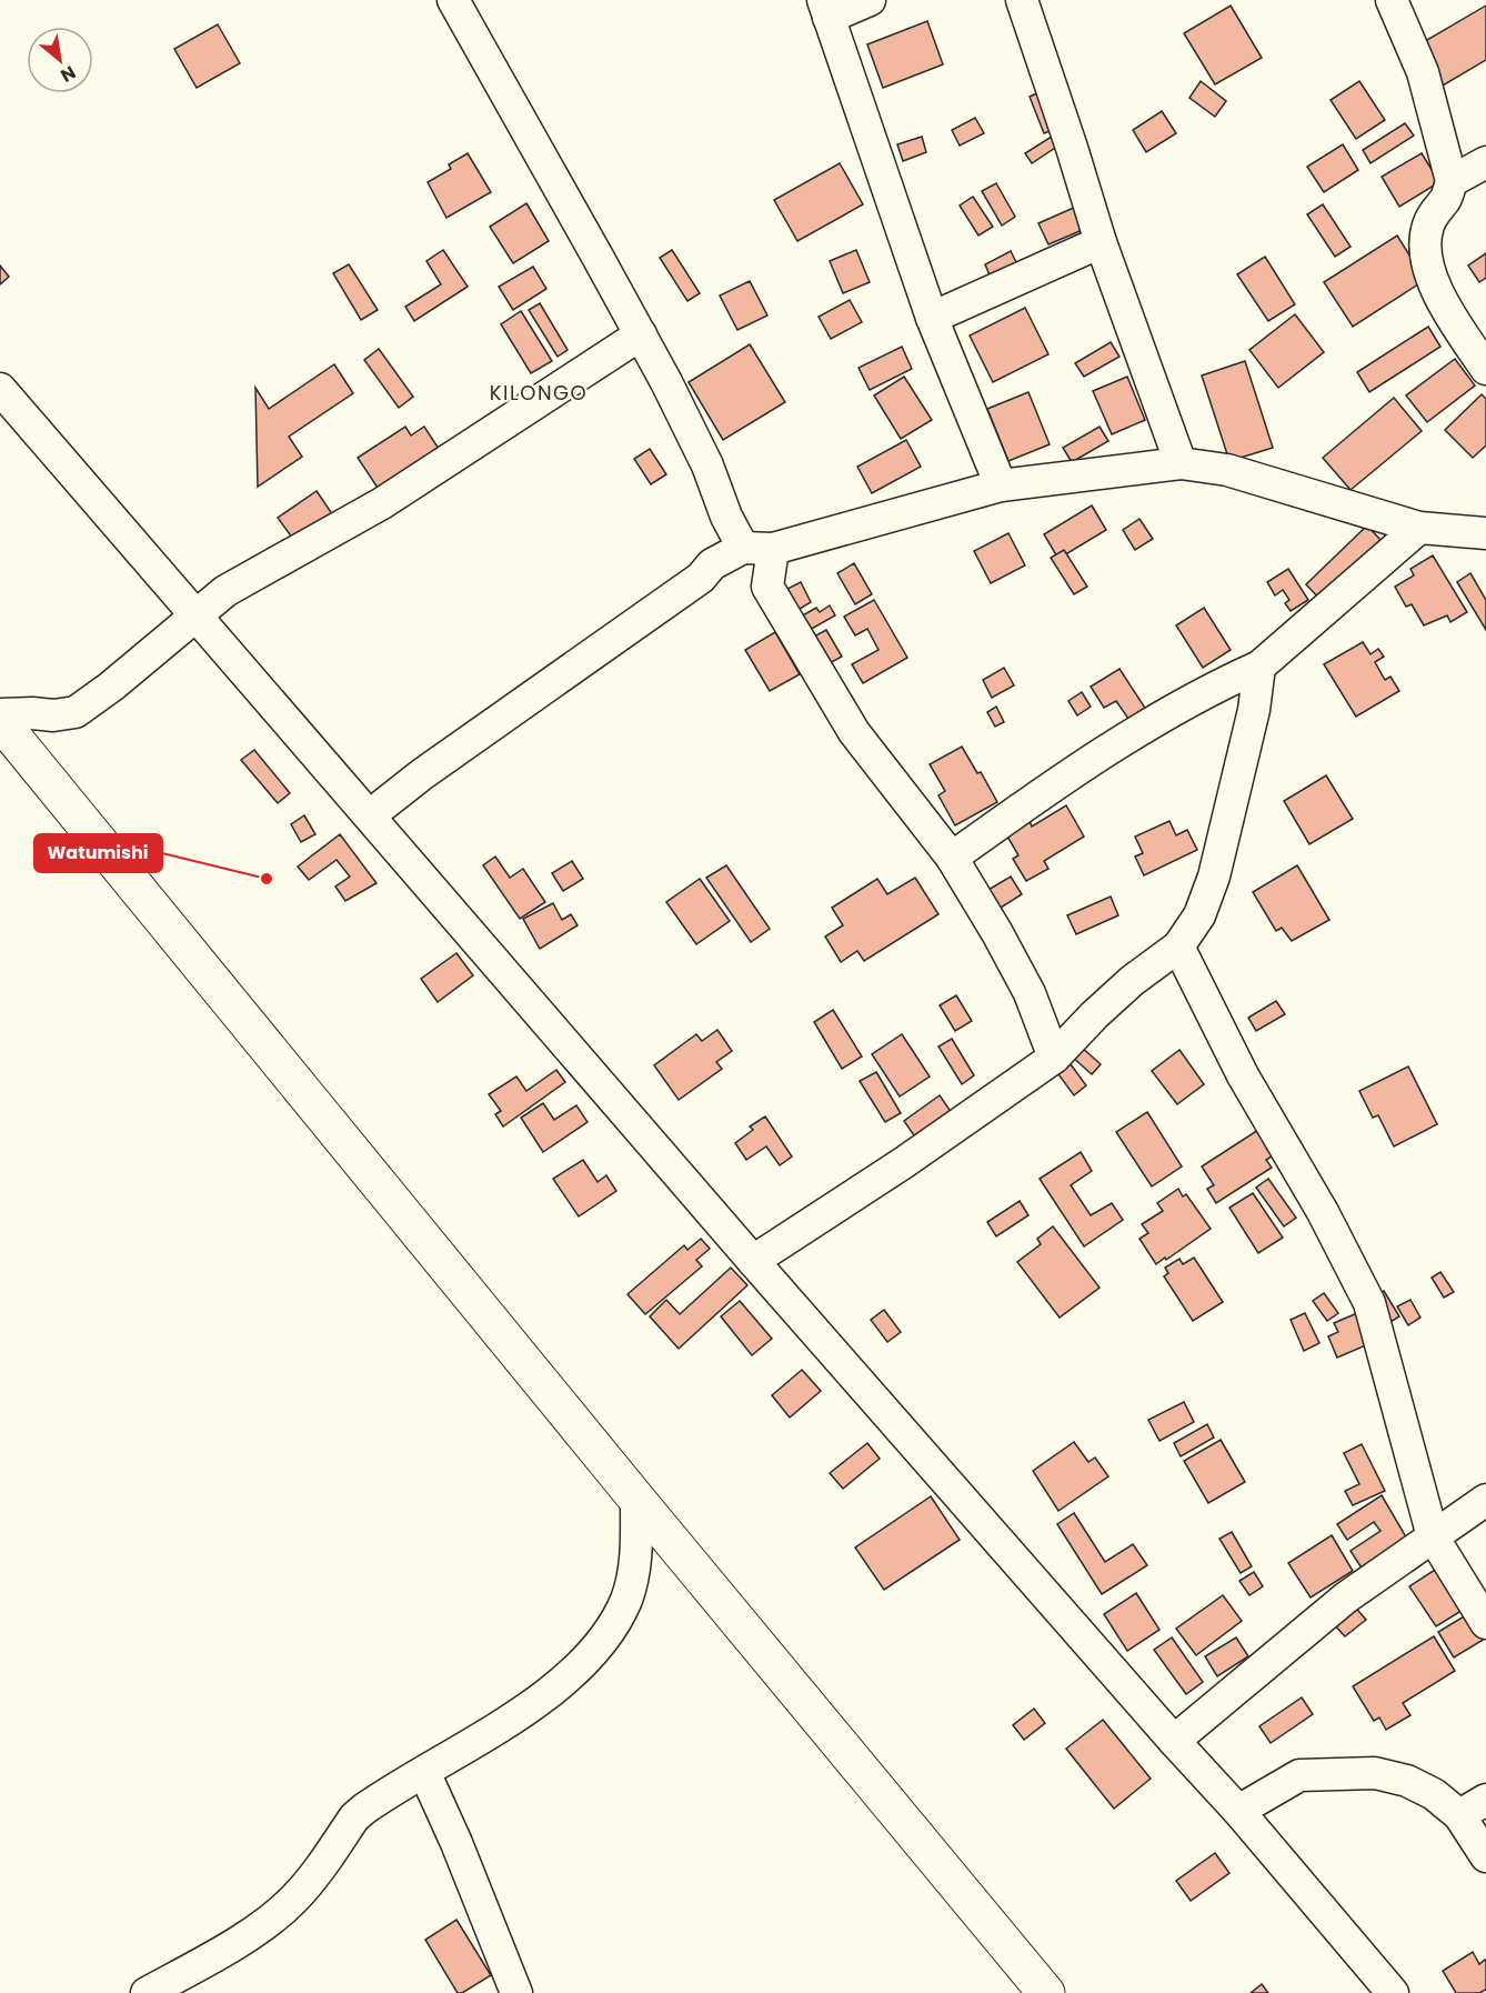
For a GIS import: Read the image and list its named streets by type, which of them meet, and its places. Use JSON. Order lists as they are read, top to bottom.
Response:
{
  "districts": ["KILONGO"],
  "places": ["Watumishi"],
  "north": "bottom right"
}
